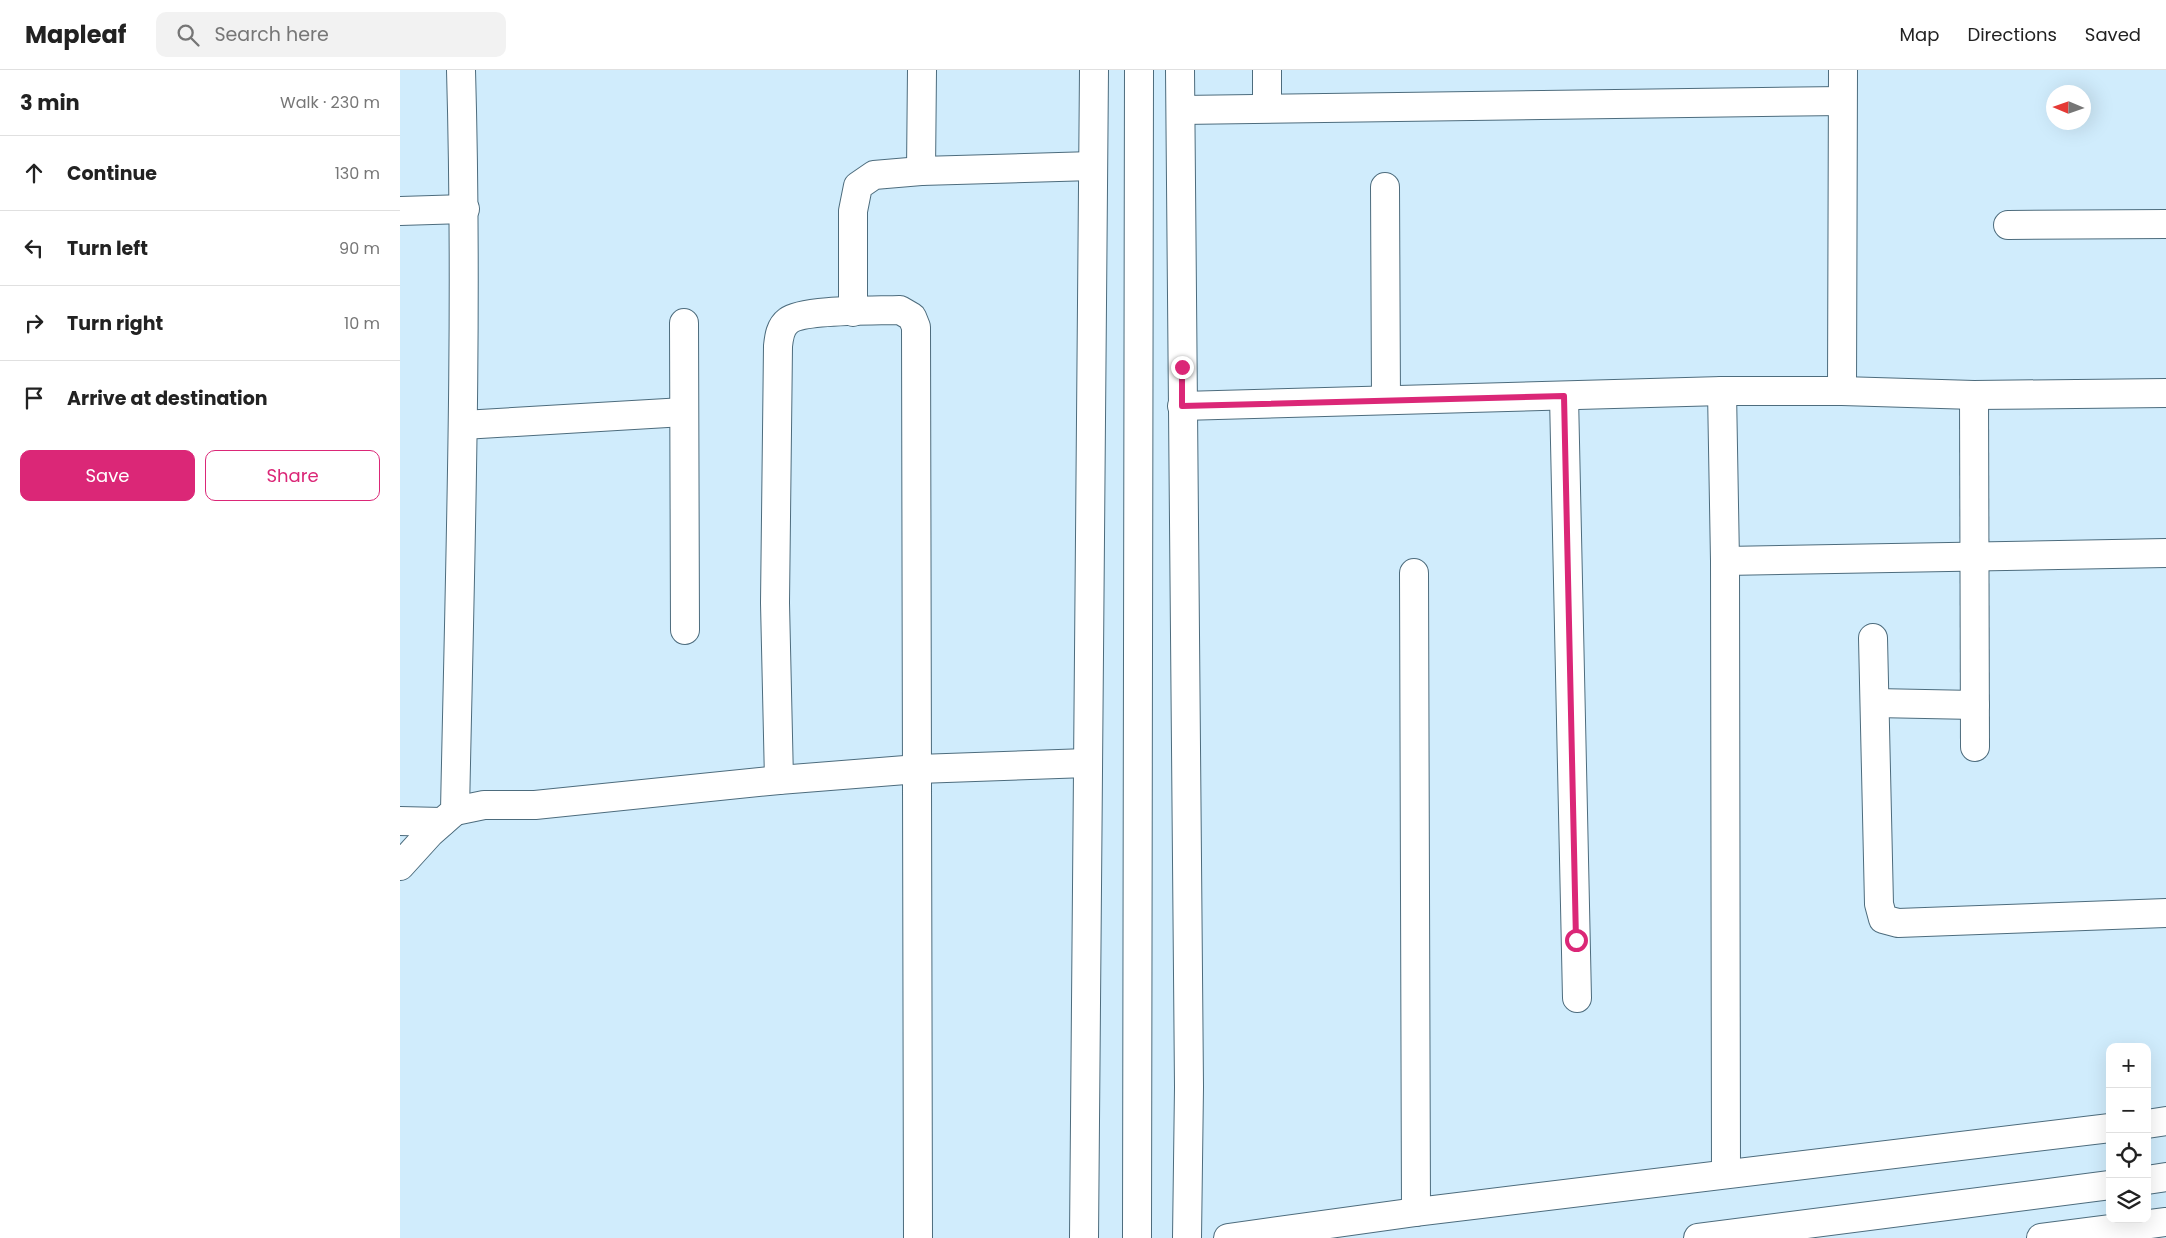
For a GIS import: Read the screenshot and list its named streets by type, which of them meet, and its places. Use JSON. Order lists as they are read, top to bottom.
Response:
{
  "north": "left",
  "page": {
    "header": "Mapleaf",
    "search": "Search here",
    "nav": ["Map", "Directions", "Saved"],
    "heading": ["3 min", "Walk · 230 m"],
    "list": [
      ["Continue", "130 m"],
      ["Turn left", "90 m"],
      ["Turn right", "10 m"],
      "Arrive at destination"
    ],
    "buttons": ["Save", "Share"],
    "map_buttons": ["+", "−"]
  }
}
